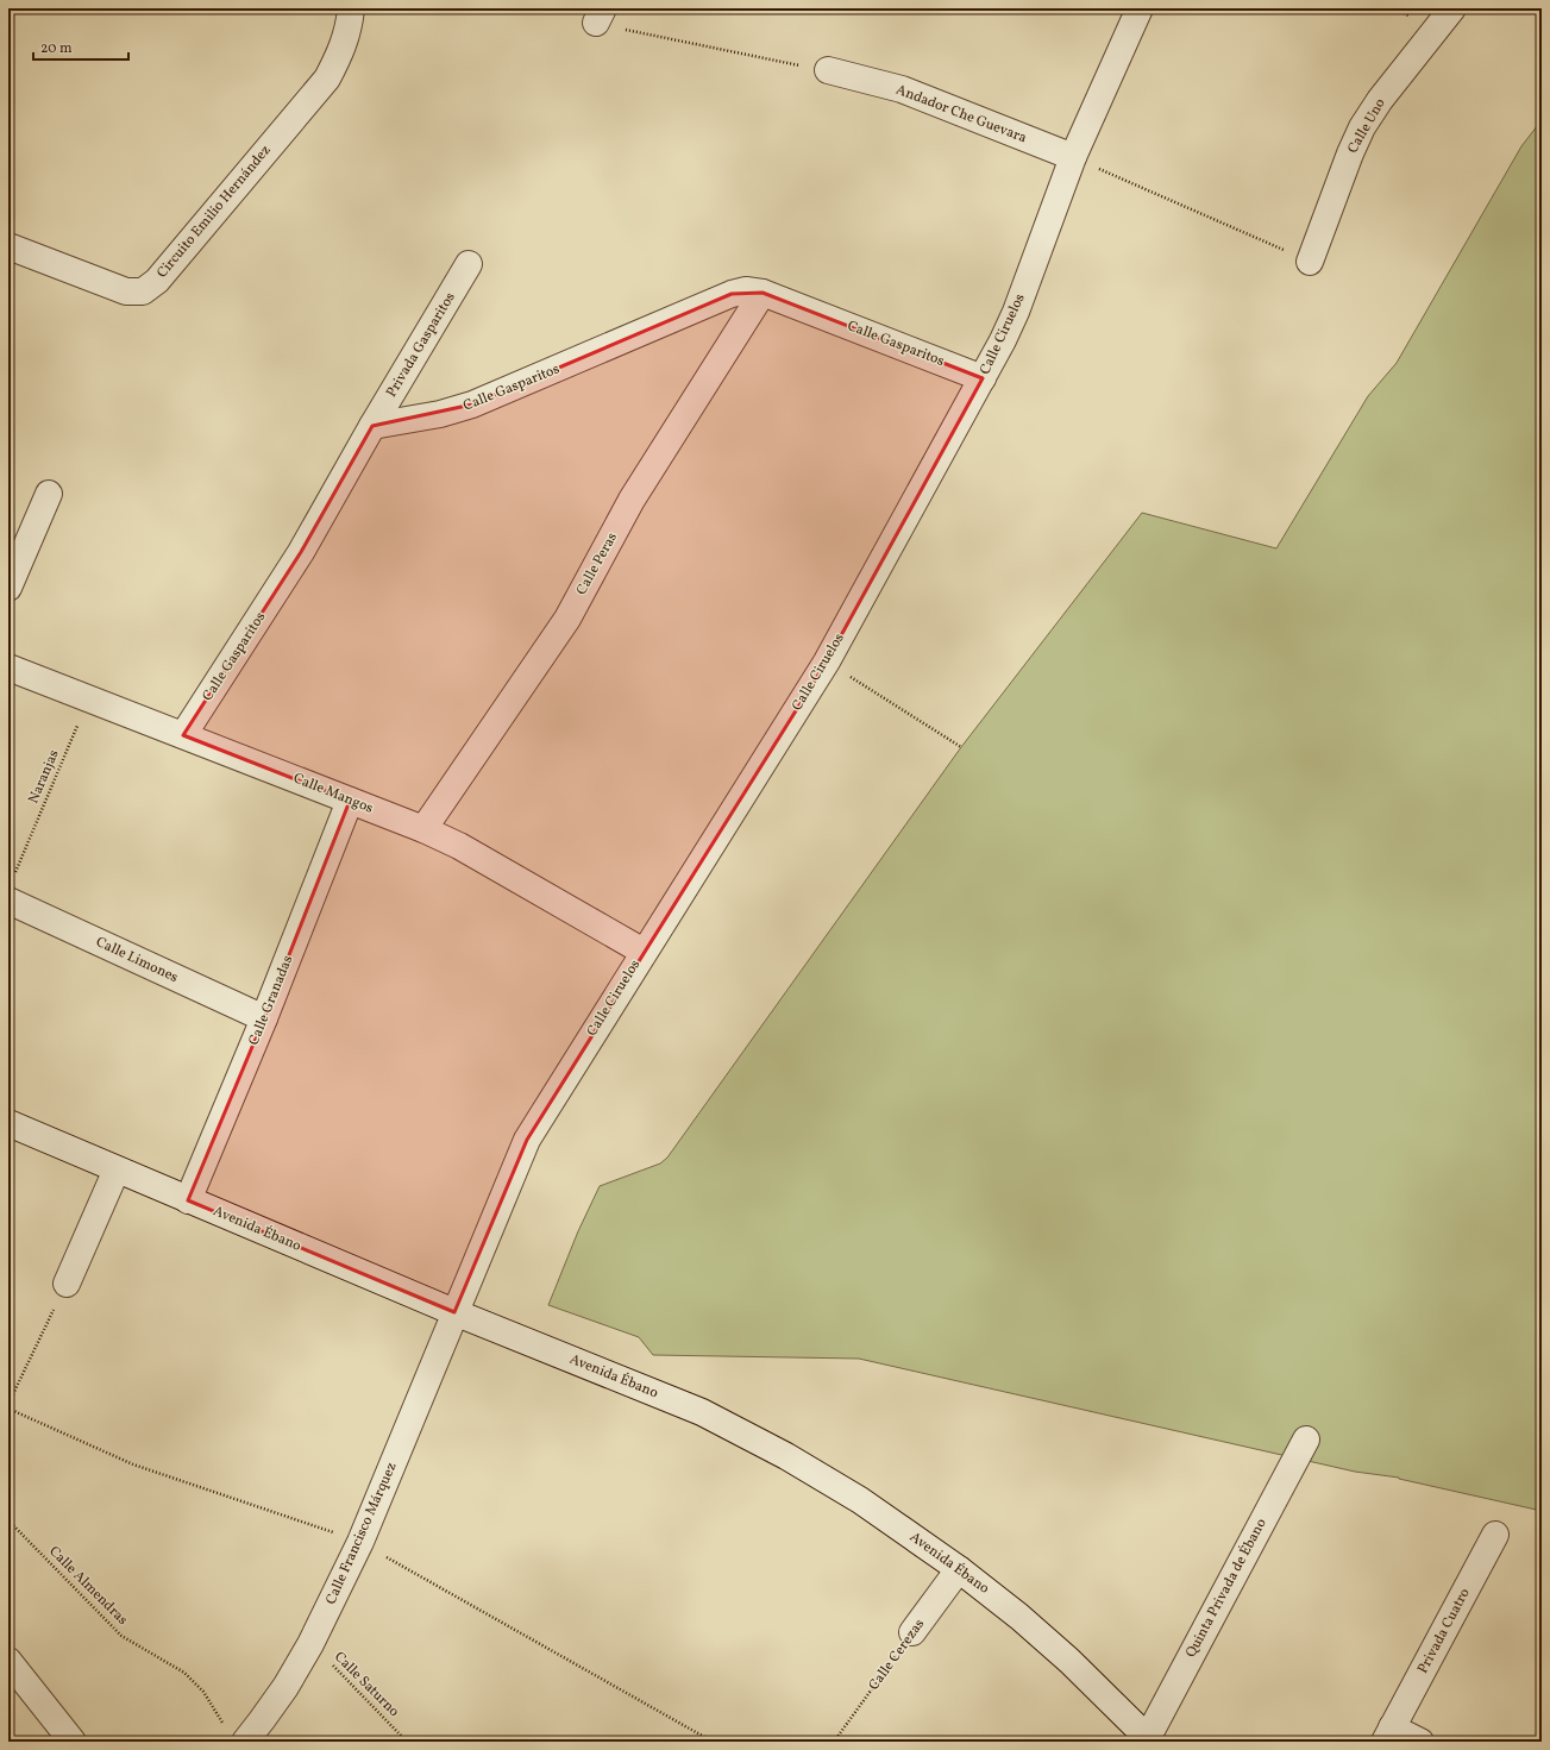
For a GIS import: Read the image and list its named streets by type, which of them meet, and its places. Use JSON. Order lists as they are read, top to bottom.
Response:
{
  "streets": {
    "street": [
      "Andador Che Guevara",
      "Calle Uno",
      "Circuito Emilio Hernández",
      "Calle Ciruelos",
      "Calle Gasparitos",
      "Privada Gasparitos",
      "Calle Peras",
      "Calle Mangos",
      "Calle Limones",
      "Calle Granadas",
      "Avenida Ébano",
      "Calle Francisco Márquez",
      "Quinta Privada de Ébano",
      "Privada Cuatro",
      "Calle Cerezas"
    ],
    "path": ["Naranjas", "Calle Almendras", "Calle Saturno"]
  },
  "crossings": [
    ["Andador Che Guevara", "Calle Ciruelos"],
    ["Calle Ciruelos", "Calle Gasparitos"],
    ["Calle Ciruelos", "Calle Mangos"],
    ["Calle Ciruelos", "Avenida Ébano"],
    ["Calle Ciruelos", "Calle Francisco Márquez"],
    ["Calle Gasparitos", "Privada Gasparitos"],
    ["Calle Gasparitos", "Calle Peras"],
    ["Calle Gasparitos", "Calle Mangos"],
    ["Calle Peras", "Calle Mangos"],
    ["Naranjas", "Calle Mangos"],
    ["Calle Mangos", "Calle Granadas"],
    ["Calle Limones", "Calle Granadas"],
    ["Calle Granadas", "Avenida Ébano"],
    ["Avenida Ébano", "Calle Francisco Márquez"],
    ["Avenida Ébano", "Quinta Privada de Ébano"],
    ["Avenida Ébano", "Calle Cerezas"],
    ["Calle Francisco Márquez", "Calle Almendras"],
    ["Calle Francisco Márquez", "Calle Saturno"]
  ],
  "scale_bar": "20 m"
}
